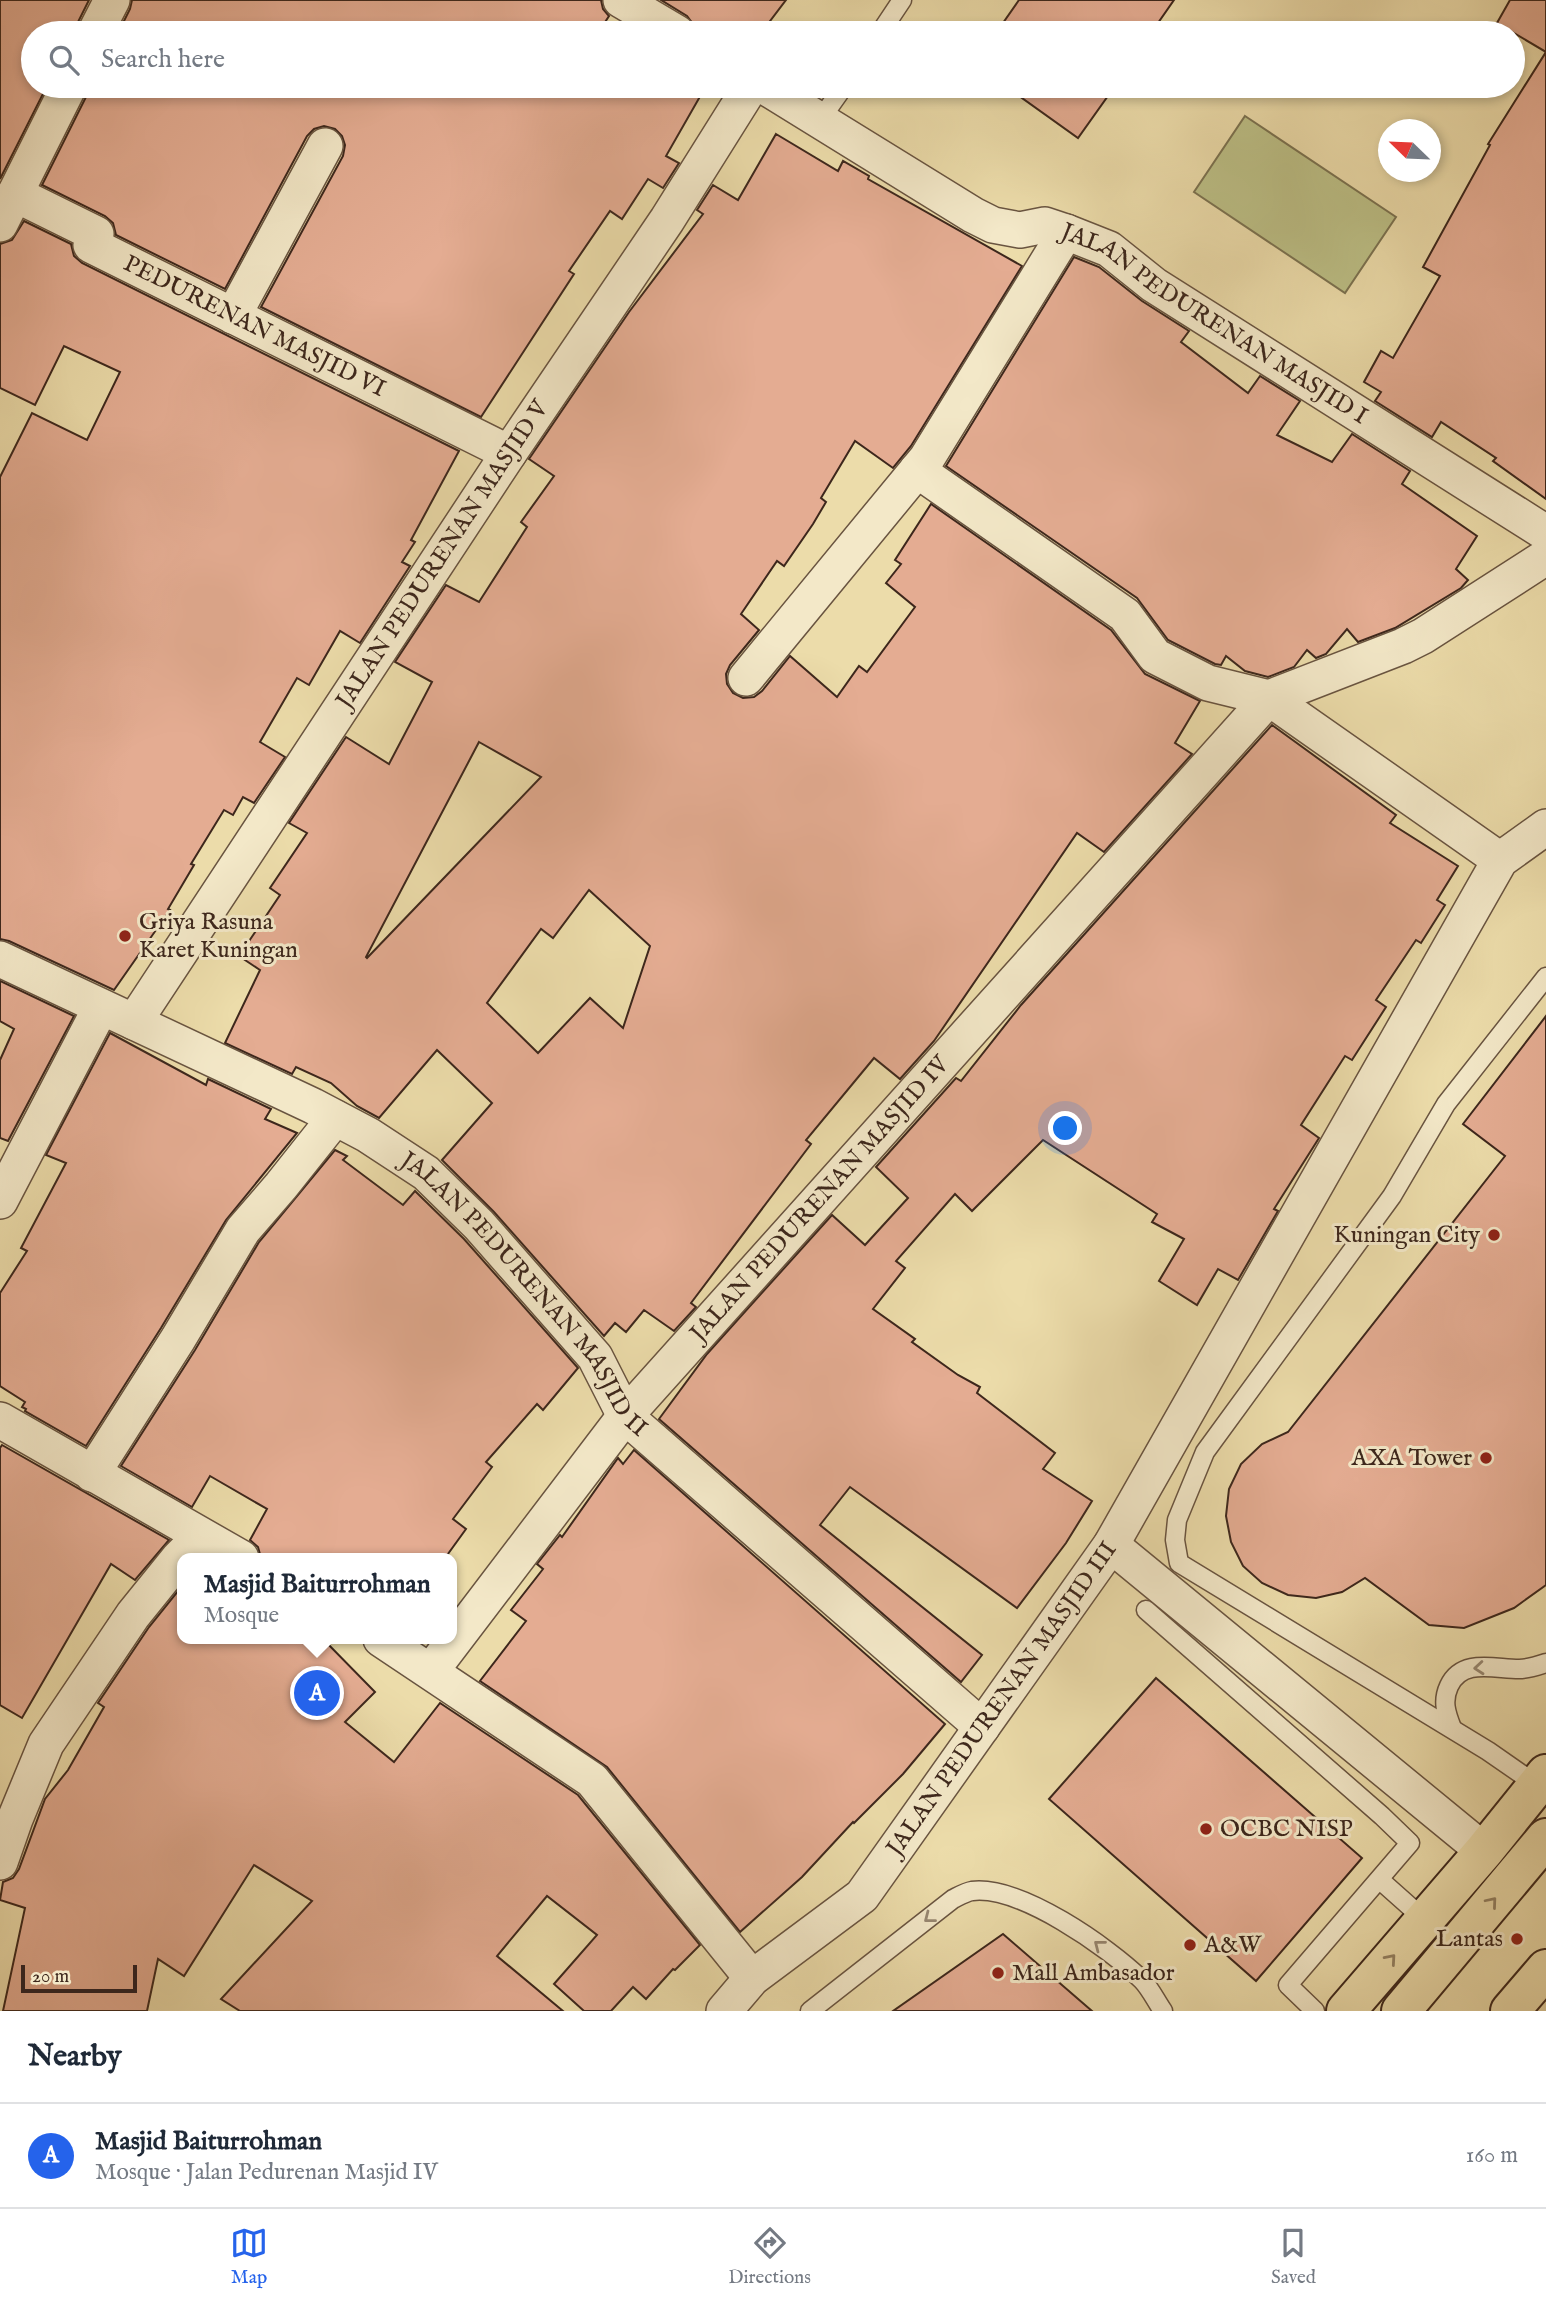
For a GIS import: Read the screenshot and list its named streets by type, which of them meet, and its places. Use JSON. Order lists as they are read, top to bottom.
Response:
{
  "streets": {
    "street": [
      "PEDURENAN MASJID VI",
      "JALAN PEDURENAN MASJID I",
      "JALAN PEDURENAN MASJID V",
      "JALAN PEDURENAN MASJID IV",
      "JALAN PEDURENAN MASJID II",
      "JALAN PEDURENAN MASJID III"
    ]
  },
  "crossings": [
    ["PEDURENAN MASJID VI", "JALAN PEDURENAN MASJID V"],
    ["JALAN PEDURENAN MASJID V", "JALAN PEDURENAN MASJID II"],
    ["JALAN PEDURENAN MASJID IV", "JALAN PEDURENAN MASJID II"],
    ["JALAN PEDURENAN MASJID II", "JALAN PEDURENAN MASJID III"]
  ],
  "places": [
    "Griya Rasuna Karet Kuningan",
    "Kuningan City",
    "AXA Tower",
    "OCBC NISP",
    "Lantas",
    "A&W",
    "Mall Ambasador"
  ],
  "scale_bar": "20 m",
  "north": "top left",
  "page": {
    "search": "Search here",
    "popup": ["Masjid Baiturrohman", "Mosque"],
    "pins": "A",
    "scale": "20 m",
    "heading": "Nearby",
    "list": [
      {
        "mark": "A",
        "name": "Masjid Baiturrohman",
        "note": "Mosque · Jalan Pedurenan Masjid IV",
        "value": "160 m"
      }
    ],
    "nav": ["Map", "Directions", "Saved"]
  }
}
